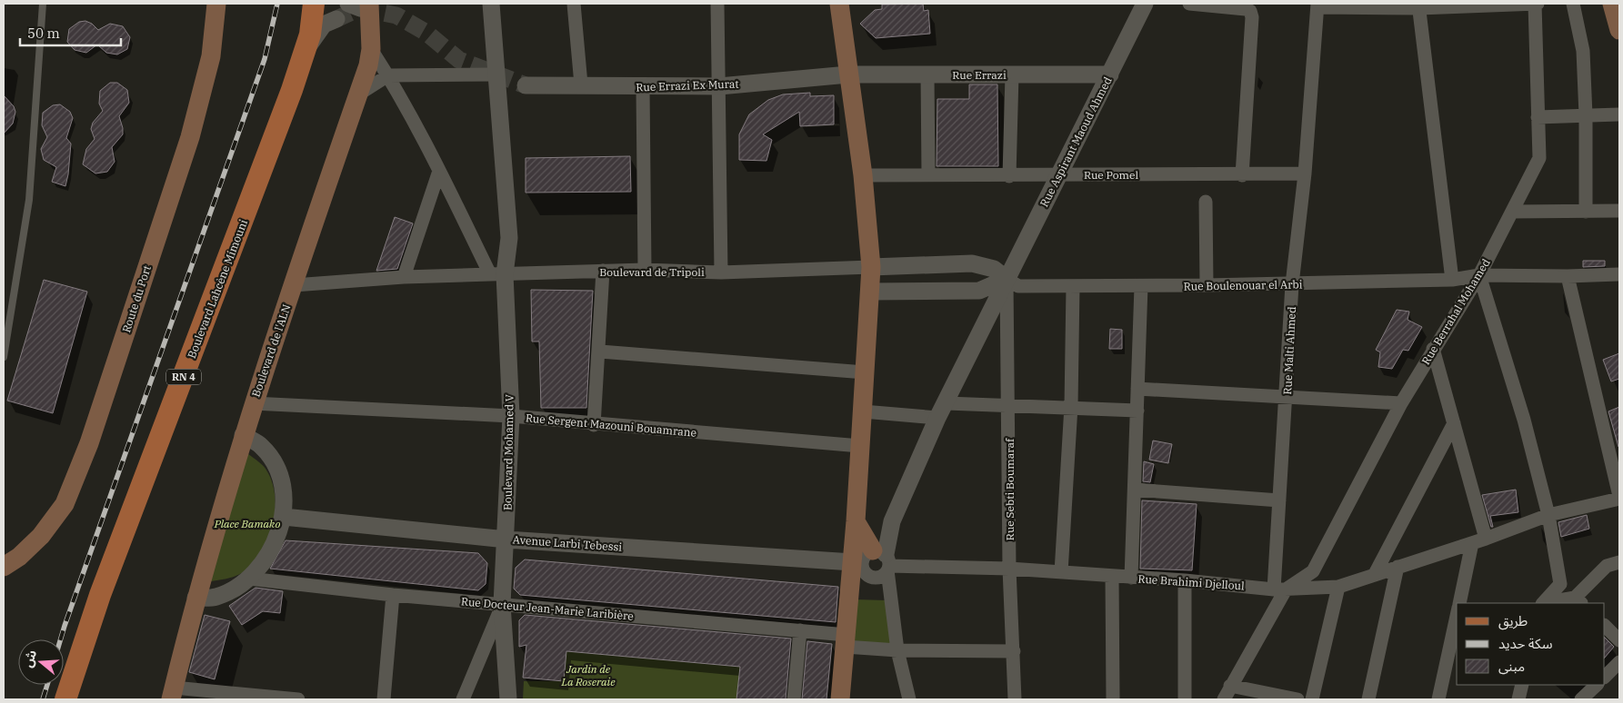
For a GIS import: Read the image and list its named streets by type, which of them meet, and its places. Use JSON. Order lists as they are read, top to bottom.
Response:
{
  "streets": {
    "main road": [
      "Boulevard Lahcène Mimouni",
      "Route du Port",
      "Boulevard de l'ALN",
      "RN 4"
    ],
    "street": [
      "Rue Errazi",
      "Rue Errazi Ex Murat",
      "Rue Aspirant Maoud Ahmed",
      "Rue Pomel",
      "Boulevard de Tripoli",
      "Rue Boulenouar el Arbi",
      "Rue Berrahal Mohamed",
      "Rue Malti Ahmed",
      "Rue Sergent Mazouni Bouamrane",
      "Boulevard Mohamed V",
      "Rue Sebti Boumaraf",
      "Avenue Larbi Tebessi",
      "Rue Brahimi Djelloul",
      "Rue Docteur Jean-Marie Laribière"
    ]
  },
  "crossings": [
    ["Rue Errazi", "Rue Errazi Ex Murat"],
    ["Rue Errazi", "Rue Aspirant Maoud Ahmed"],
    ["Rue Aspirant Maoud Ahmed", "Rue Pomel"],
    ["Rue Aspirant Maoud Ahmed", "Boulevard de Tripoli"],
    ["Rue Aspirant Maoud Ahmed", "Rue Boulenouar el Arbi"],
    ["Rue Aspirant Maoud Ahmed", "Rue Sebti Boumaraf"],
    ["Rue Aspirant Maoud Ahmed", "Rue Brahimi Djelloul"],
    ["Rue Pomel", "Rue Malti Ahmed"],
    ["Boulevard de Tripoli", "Rue Boulenouar el Arbi"],
    ["Boulevard de Tripoli", "Boulevard de l'ALN"],
    ["Boulevard de Tripoli", "Boulevard Mohamed V"],
    ["Boulevard de Tripoli", "Rue Sebti Boumaraf"],
    ["Rue Boulenouar el Arbi", "Rue Berrahal Mohamed"],
    ["Rue Boulenouar el Arbi", "Rue Malti Ahmed"],
    ["Rue Boulenouar el Arbi", "Rue Sebti Boumaraf"],
    ["Rue Berrahal Mohamed", "Rue Malti Ahmed"],
    ["Rue Berrahal Mohamed", "Rue Brahimi Djelloul"],
    ["Boulevard de l'ALN", "Rue Sergent Mazouni Bouamrane"],
    ["Rue Malti Ahmed", "Rue Brahimi Djelloul"],
    ["Rue Sergent Mazouni Bouamrane", "Boulevard Mohamed V"],
    ["Boulevard Mohamed V", "Avenue Larbi Tebessi"],
    ["Boulevard Mohamed V", "Rue Docteur Jean-Marie Laribière"],
    ["Rue Sebti Boumaraf", "Rue Brahimi Djelloul"],
    ["Rue Sebti Boumaraf", "Rue Docteur Jean-Marie Laribière"],
    ["Avenue Larbi Tebessi", "Rue Brahimi Djelloul"]
  ],
  "parks": ["Place Bamako", "Jardin de La Roseraie"],
  "legend": ["طريق", "سكة حديد", "مبنى"],
  "scale_bar": "50 m",
  "north": "left"
}
